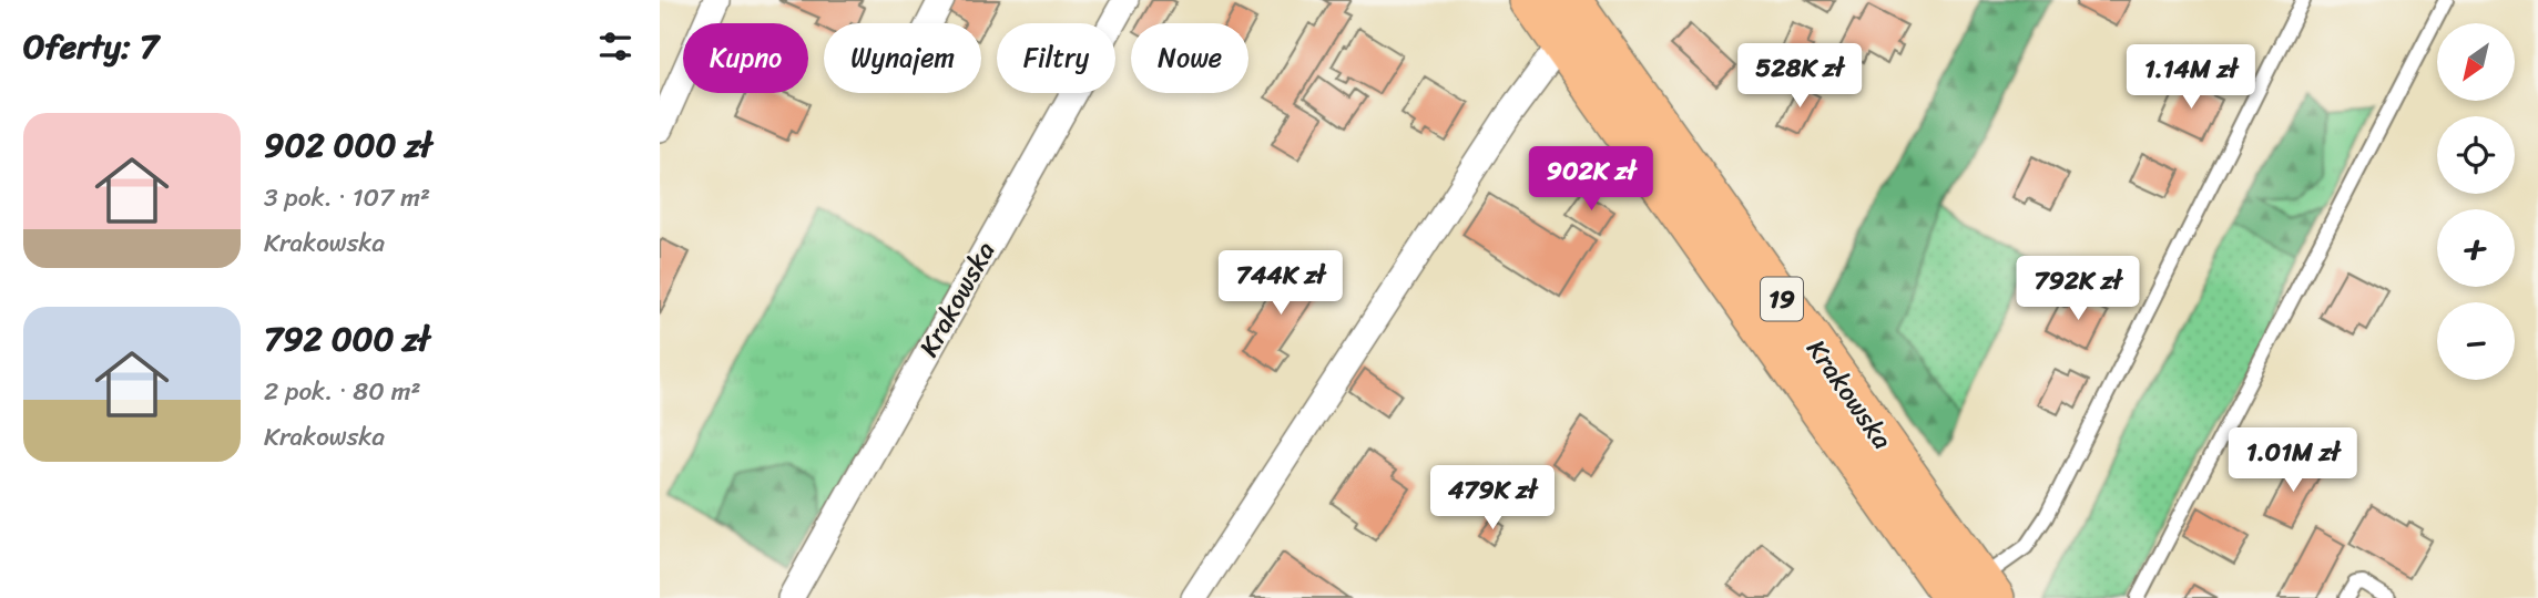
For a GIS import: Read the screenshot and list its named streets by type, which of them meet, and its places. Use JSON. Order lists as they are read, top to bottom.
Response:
{
  "streets": {
    "main road": ["Krakowska", "19"]
  },
  "north": "bottom left",
  "page": {
    "heading": "Oferty: 7",
    "map_buttons": ["+", "−"],
    "chip": [
      "Kupno",
      "Wynajem",
      "Filtry",
      "Nowe"
    ],
    "price": [
      "528K zł",
      "1.14M zł",
      "902K zł",
      "744K zł",
      "792K zł",
      "1.01M zł",
      "479K zł"
    ],
    "list": [
      {
        "name": "902 000 zł",
        "note": "3 pok. · 107 m² · Krakowska"
      },
      {
        "name": "792 000 zł",
        "note": "2 pok. · 80 m² · Krakowska"
      }
    ]
  }
}
